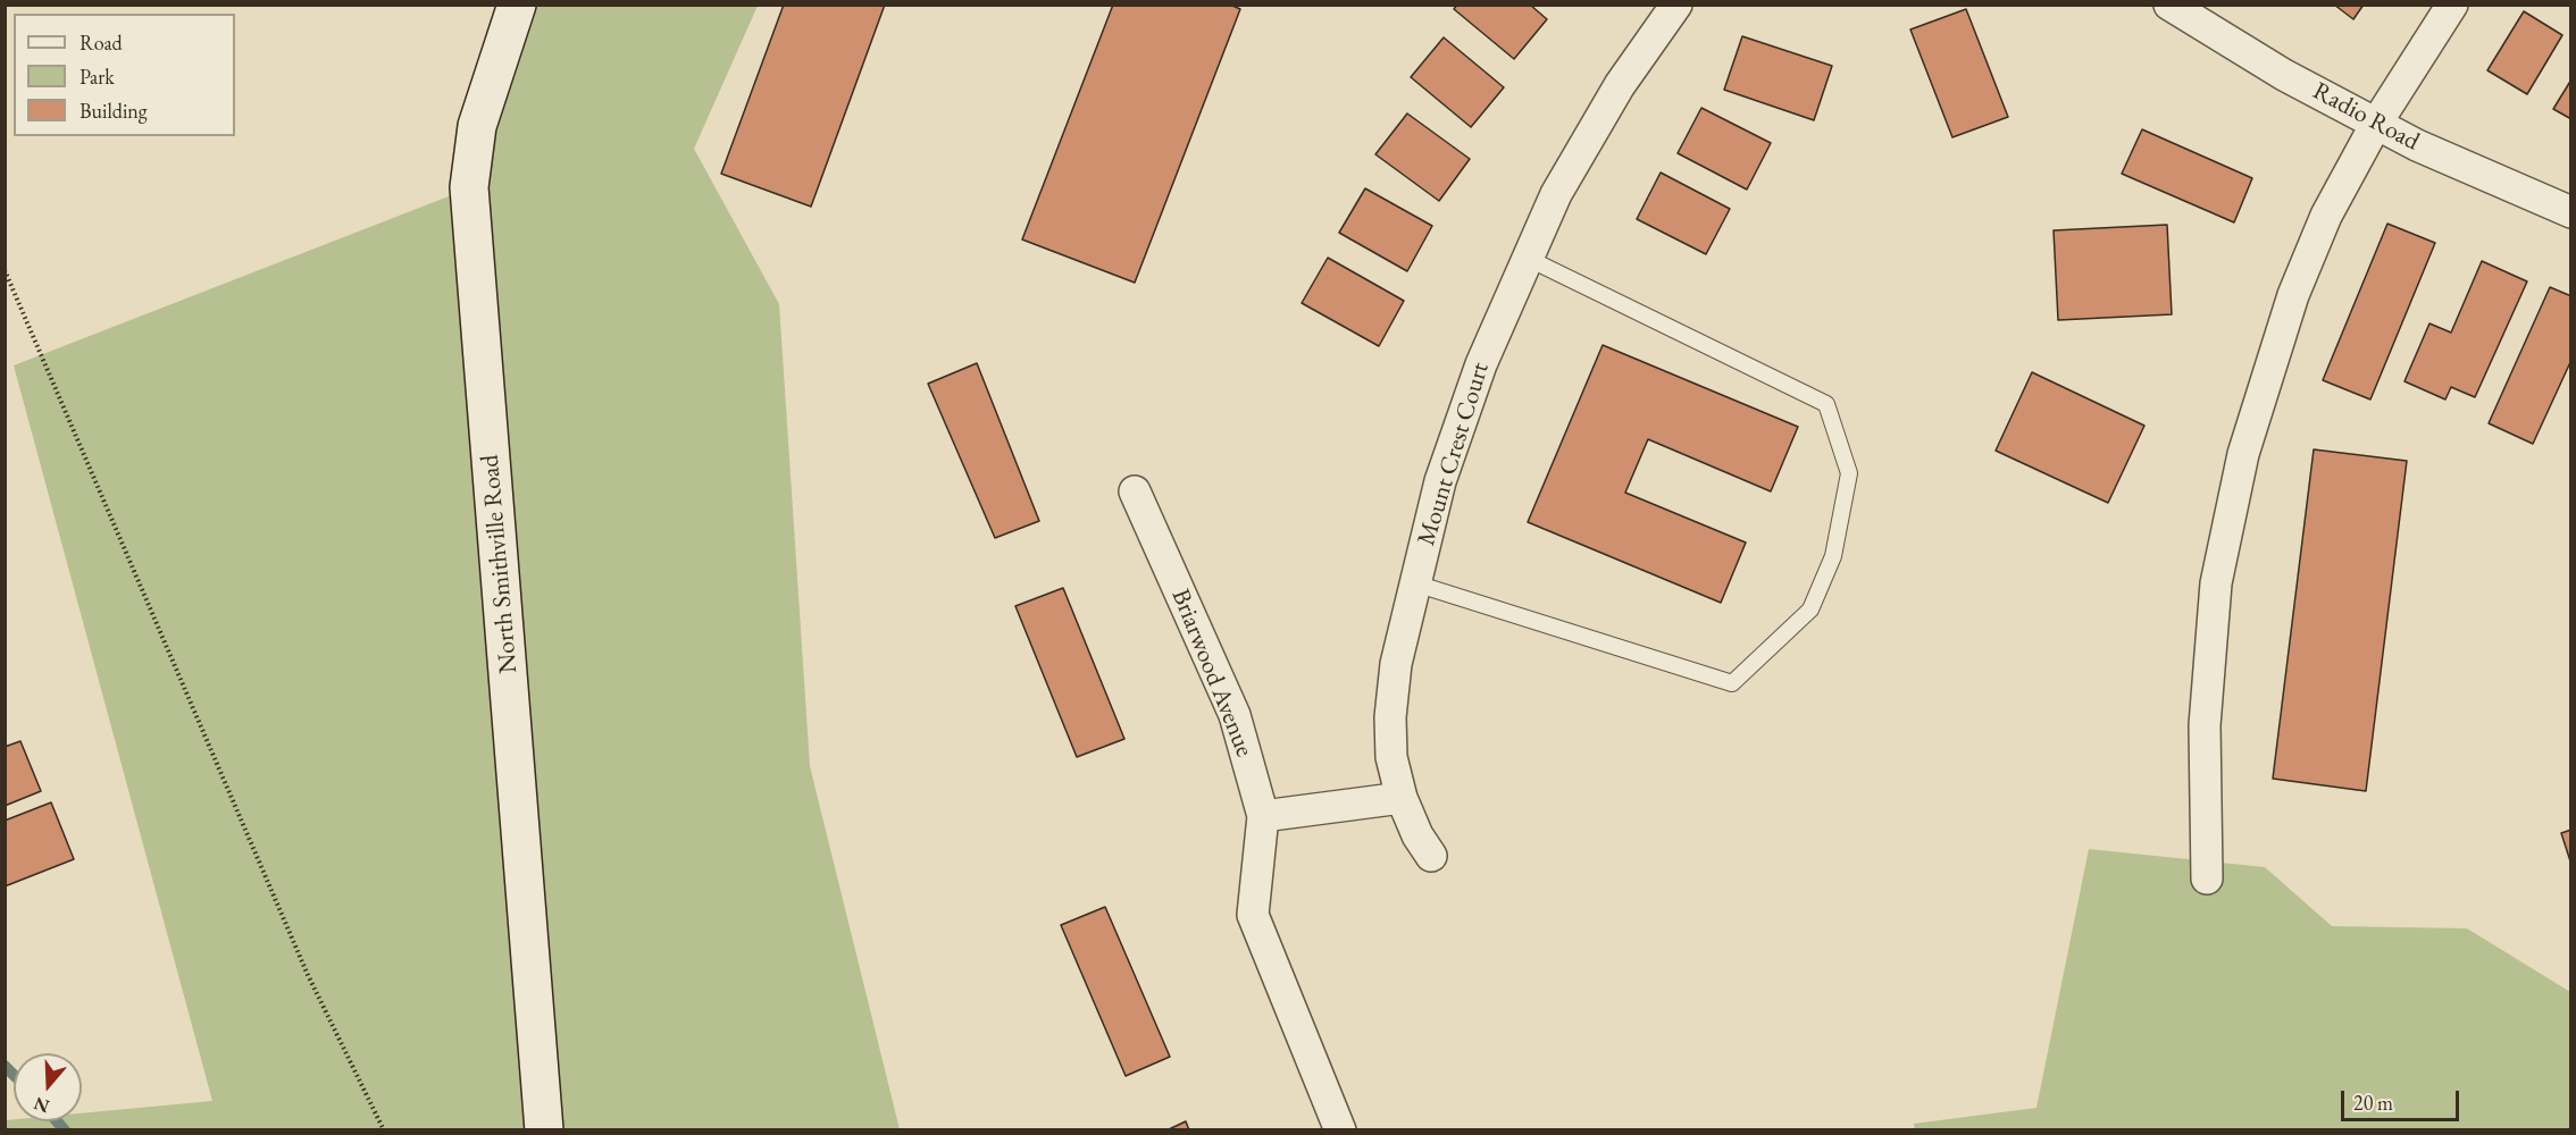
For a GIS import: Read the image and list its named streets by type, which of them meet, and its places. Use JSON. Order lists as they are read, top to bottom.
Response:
{
  "streets": {
    "main road": ["North Smithville Road"],
    "street": ["Radio Road", "Mount Crest Court", "Briarwood Avenue"]
  },
  "legend": ["Road", "Park", "Building"],
  "scale_bar": "20 m",
  "north": "bottom"
}
